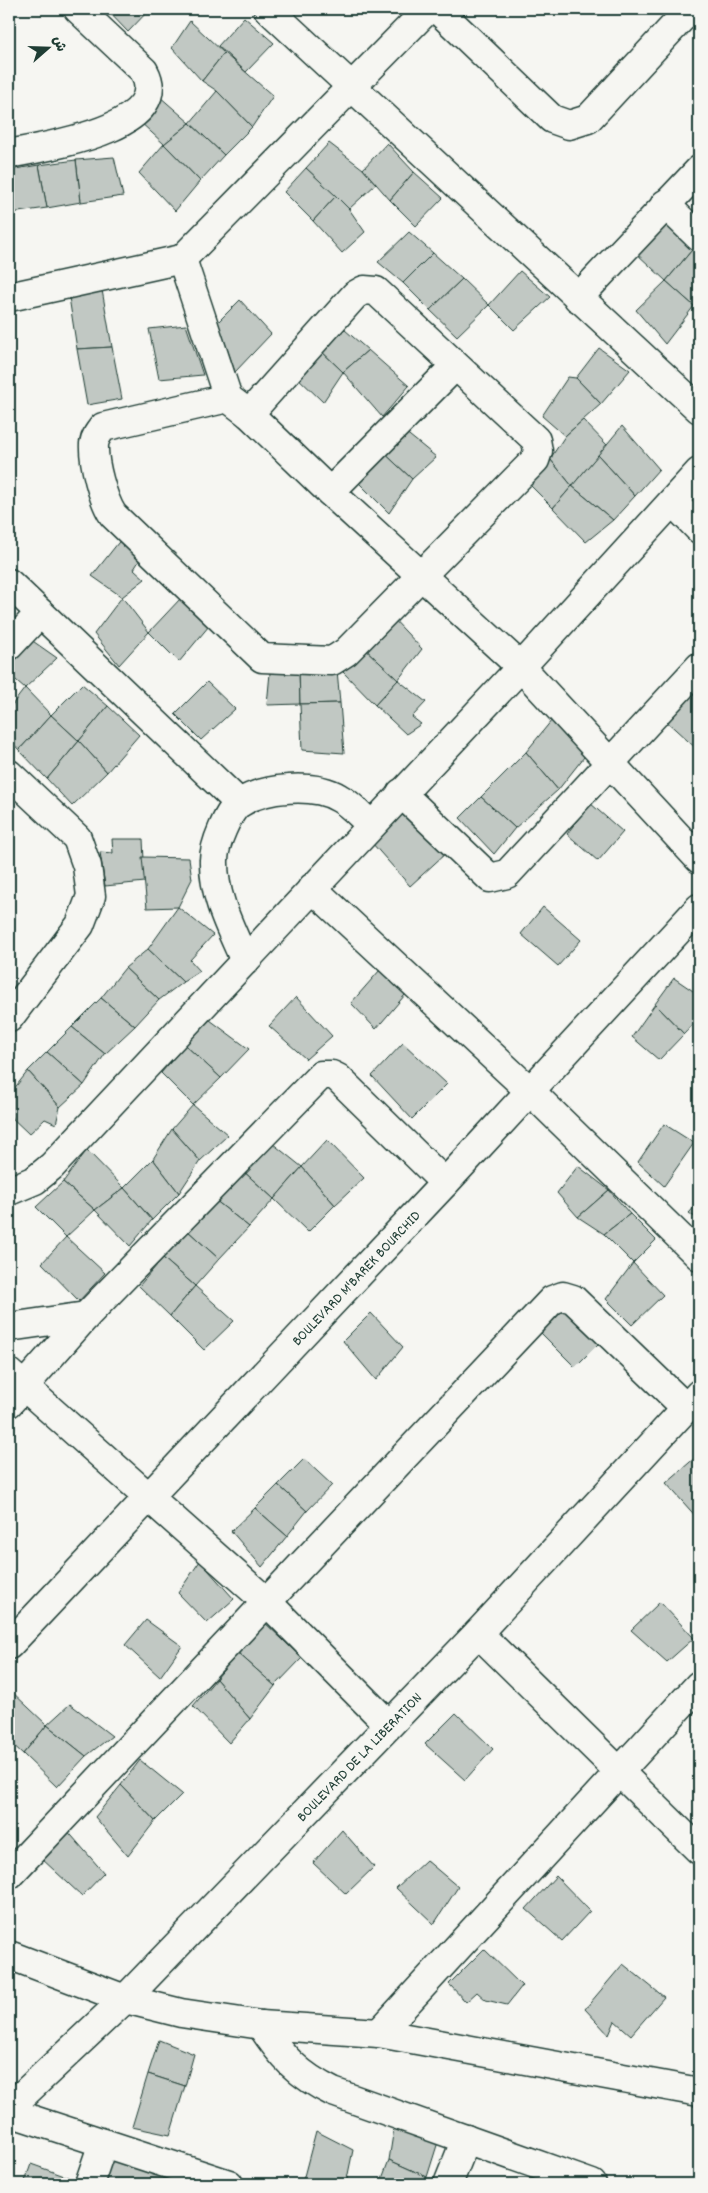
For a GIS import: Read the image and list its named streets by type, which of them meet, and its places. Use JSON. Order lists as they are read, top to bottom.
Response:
{
  "streets": {
    "street": ["BOULEVARD M'BAREK BOURCHID", "BOULEVARD DE LA LIBERATION"]
  },
  "north": "right"
}
